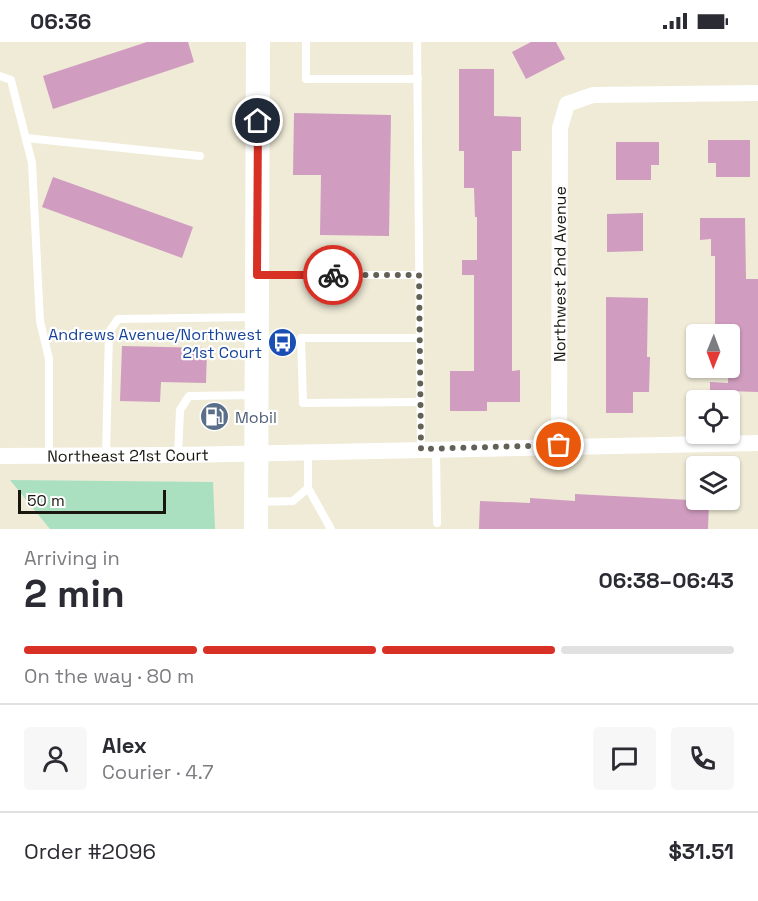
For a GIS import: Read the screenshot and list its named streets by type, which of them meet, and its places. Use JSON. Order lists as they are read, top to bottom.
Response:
{
  "streets": {
    "street": ["Northwest 2nd Avenue", "Northeast 21st Court"]
  },
  "crossings": [
    ["Northwest 2nd Avenue", "Northeast 21st Court"]
  ],
  "places": {
    "bus stop": ["Andrews Avenue/Northwest 21st Court"],
    "fuel station": ["Mobil"]
  },
  "scale_bar": "50 m",
  "north": "bottom",
  "page": {
    "status": "06:36",
    "scale": "50 m",
    "heading": ["2 min", "Arriving in", "06:38–06:43"],
    "panel": [
      "Alex",
      "Courier · 4.7",
      "Order #2096",
      "$31.51"
    ],
    "bar": "On the way · 80 m"
  }
}
